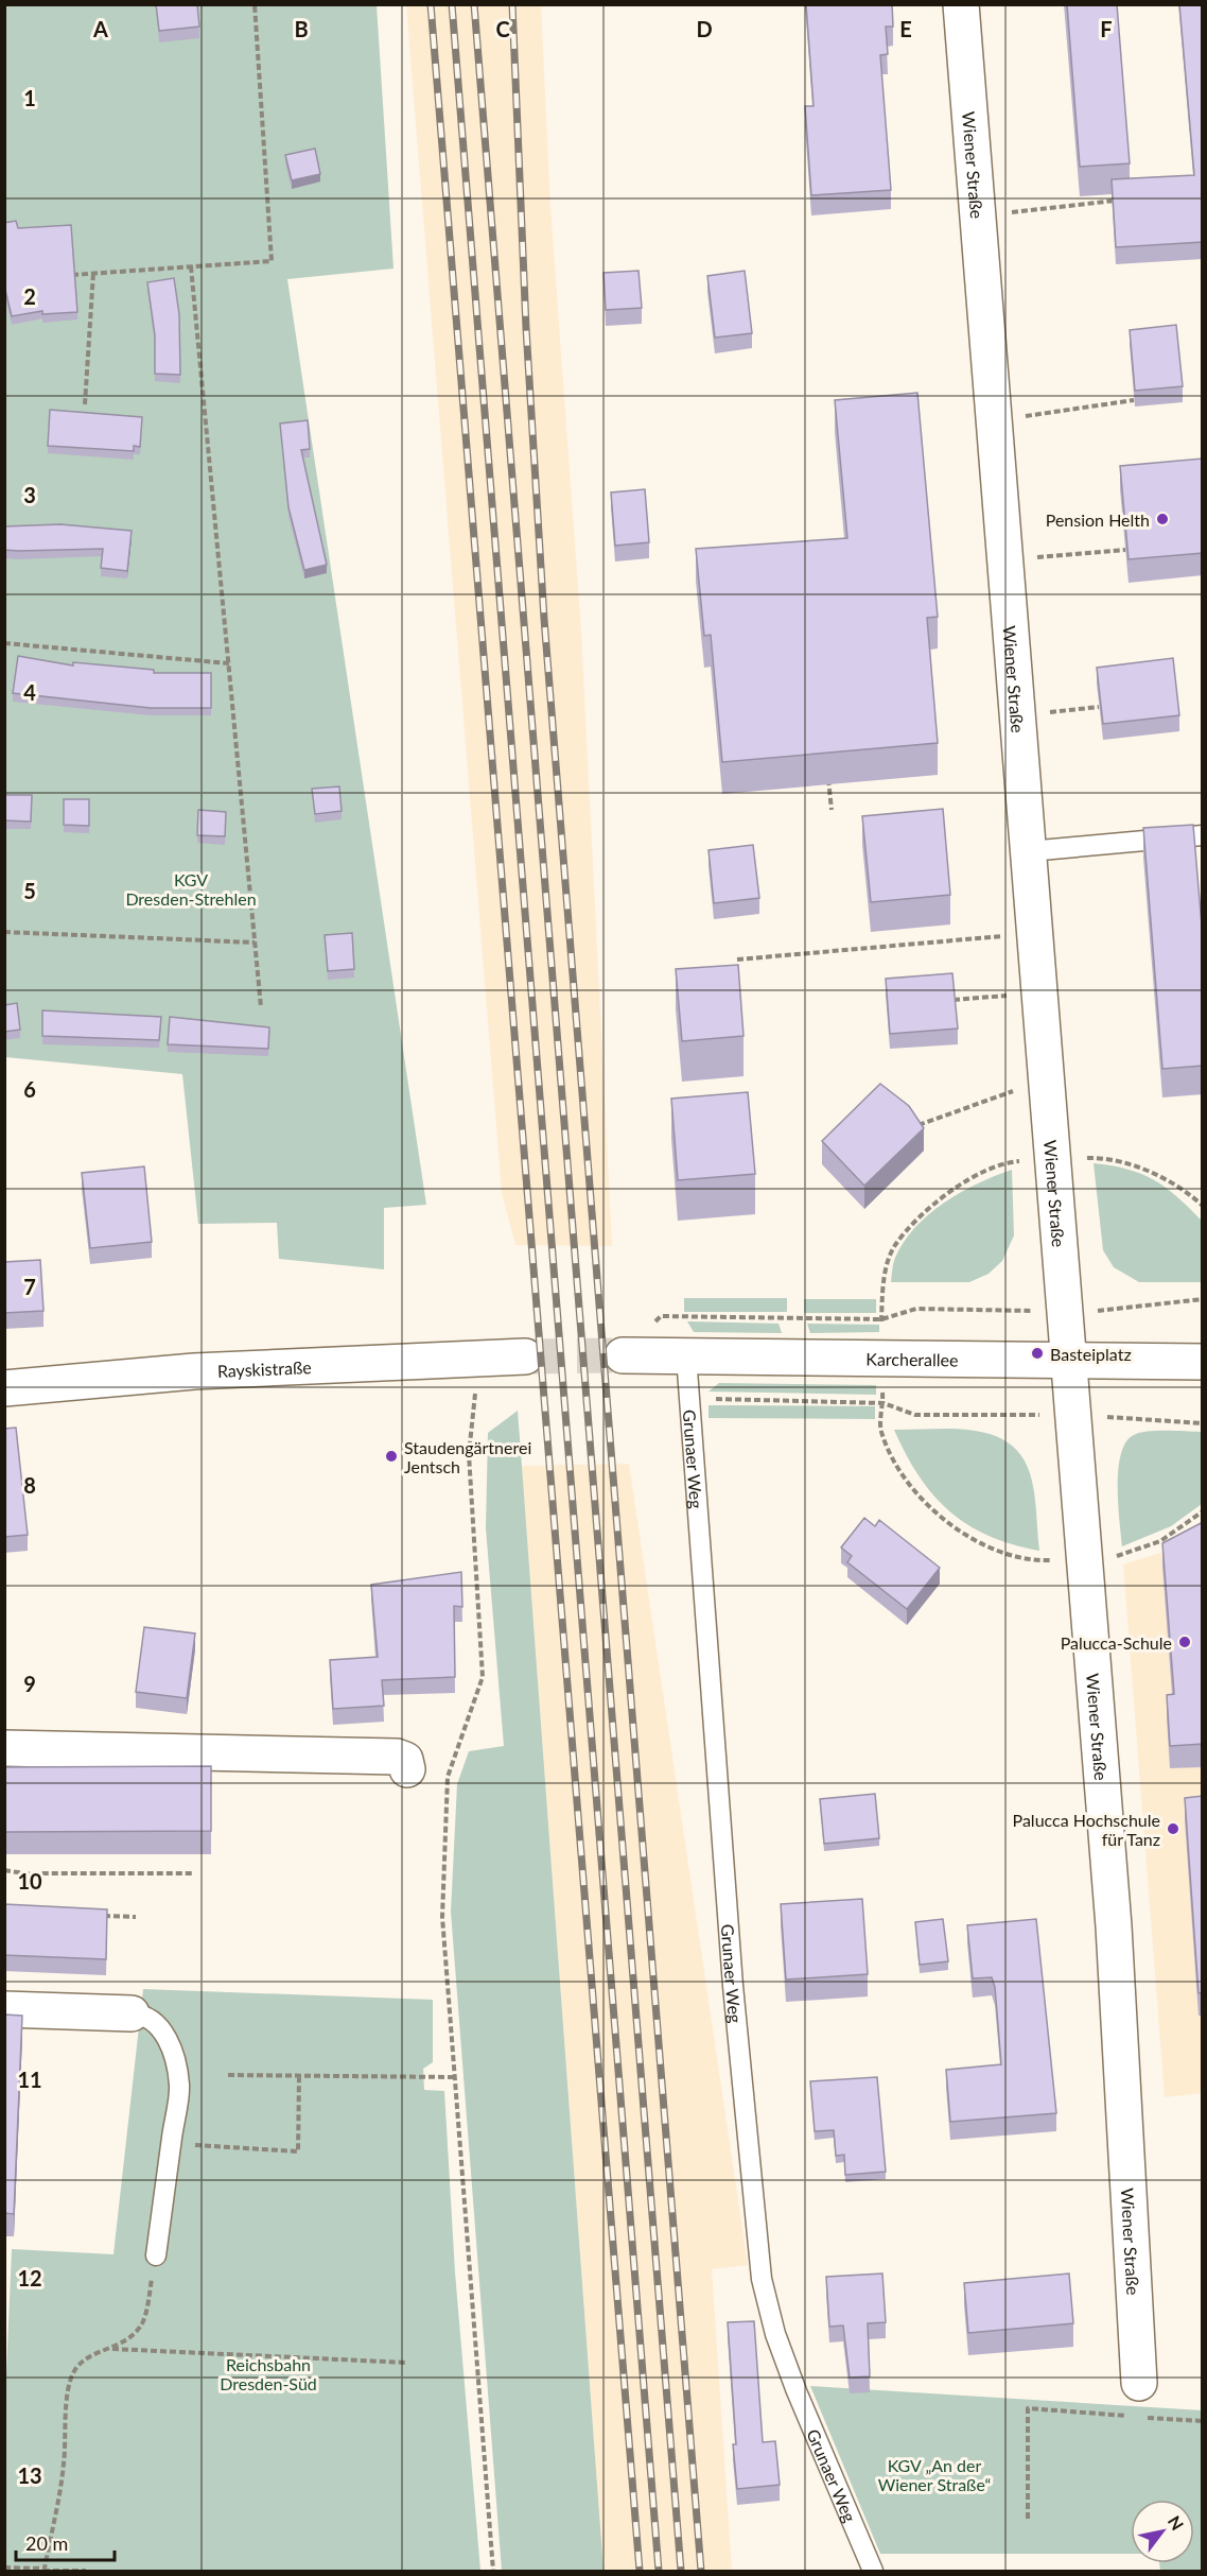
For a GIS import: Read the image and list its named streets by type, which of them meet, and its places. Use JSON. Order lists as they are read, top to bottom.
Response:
{
  "streets": {
    "street": ["Wiener Straße", "Karcherallee", "Rayskistraße"],
    "lane": ["Grunaer Weg"]
  },
  "crossings": [
    ["Wiener Straße", "Karcherallee"],
    ["Karcherallee", "Grunaer Weg"]
  ],
  "parks": ["KGV Dresden-Strehlen", "Reichsbahn Dresden-Süd", "KGV „An der Wiener Straße“"],
  "places": [
    "Pension Helth",
    "Basteiplatz",
    "Staudengärtnerei Jentsch",
    "Palucca-Schule",
    "Palucca Hochschule für Tanz"
  ],
  "scale_bar": "20 m",
  "north": "top right",
  "grid": {
    "columns": [
      "A",
      "B",
      "C",
      "D",
      "E",
      "F"
    ],
    "rows": [
      "1",
      "2",
      "3",
      "4",
      "5",
      "6",
      "7",
      "8",
      "9",
      "10",
      "11",
      "12",
      "13"
    ]
  }
}
